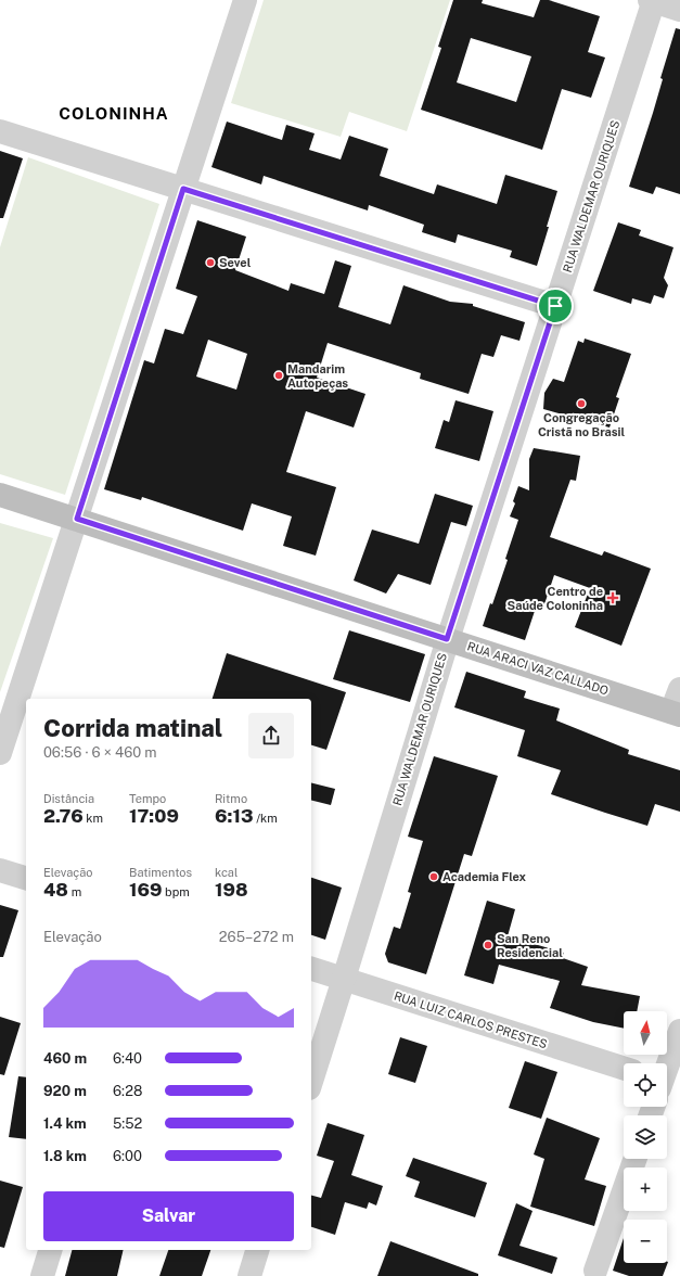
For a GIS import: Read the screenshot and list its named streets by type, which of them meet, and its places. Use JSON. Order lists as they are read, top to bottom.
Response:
{
  "streets": {
    "main road": ["RUA ARACI VAZ CALLADO"],
    "street": ["RUA WALDEMAR OURIQUES", "RUA LUIZ CARLOS PRESTES"]
  },
  "crossings": [
    ["RUA WALDEMAR OURIQUES", "RUA ARACI VAZ CALLADO"],
    ["RUA WALDEMAR OURIQUES", "RUA LUIZ CARLOS PRESTES"]
  ],
  "districts": ["COLONINHA"],
  "places": {
    "other": [
      "Sevel",
      "Mandarim Autopeças",
      "Congregação Cristã no Brasil",
      "Academia Flex",
      "San Reno Residencial"
    ],
    "health": ["Centro de Saúde Coloninha"]
  },
  "north": "top",
  "page": {
    "heading": ["Corrida matinal", "06:56 · 6 × 460 m"],
    "stats": [
      ["Distância", "2.76 km"],
      ["Tempo", "17:09"],
      ["Ritmo", "6:13 /km"],
      ["Elevação", "48 m"],
      ["Batimentos", "169 bpm"],
      ["kcal", "198"]
    ],
    "chart": ["Elevação", "265–272 m"],
    "map_buttons": ["+", "−"],
    "list": [
      {
        "name": "460 m",
        "note": "6:40"
      },
      {
        "name": "920 m",
        "note": "6:28"
      },
      {
        "name": "1.4 km",
        "note": "5:52"
      },
      {
        "name": "1.8 km",
        "note": "6:00"
      }
    ],
    "buttons": "Salvar"
  }
}
